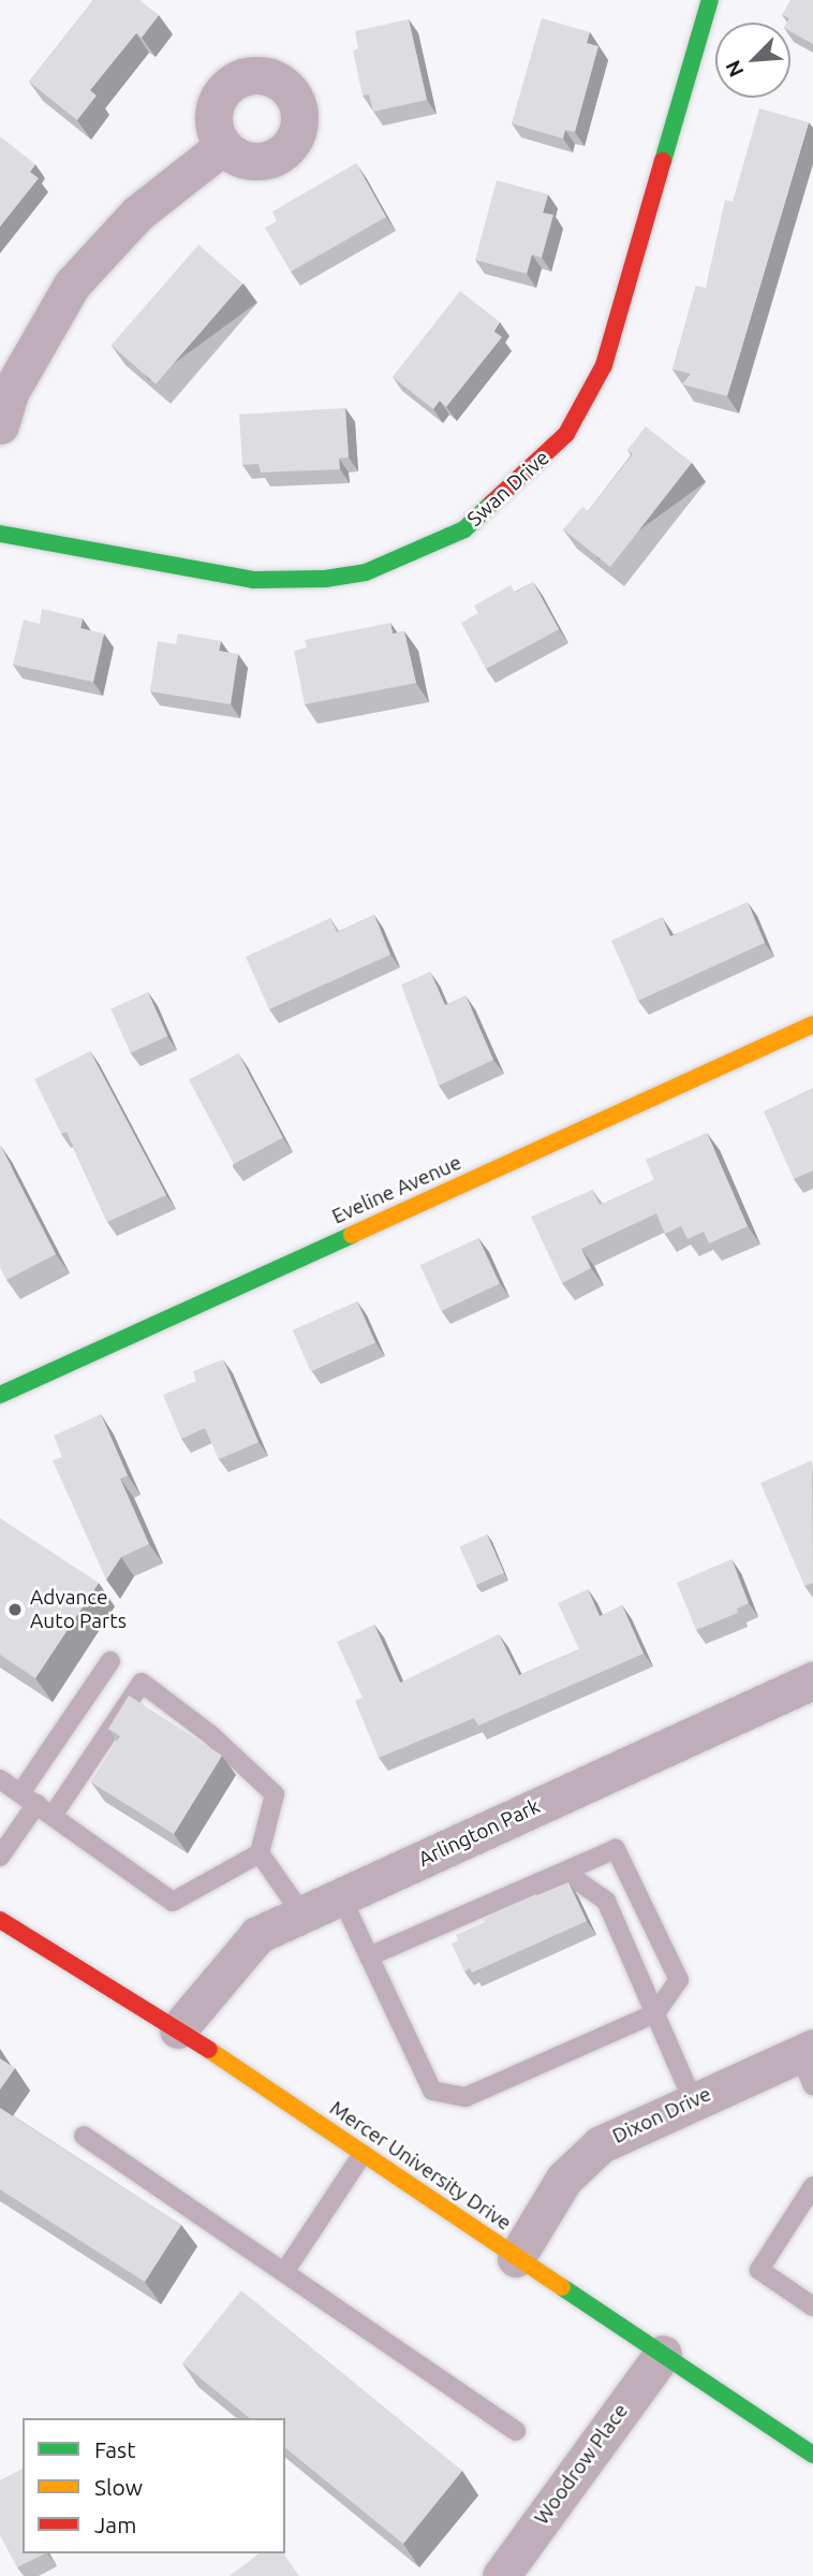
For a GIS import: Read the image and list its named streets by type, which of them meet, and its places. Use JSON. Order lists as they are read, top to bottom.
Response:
{
  "streets": {
    "street": [
      "Swan Drive",
      "Eveline Avenue",
      "Arlington Park",
      "Dixon Drive",
      "Mercer University Drive",
      "Woodrow Place"
    ]
  },
  "crossings": [
    ["Arlington Park", "Mercer University Drive"],
    ["Dixon Drive", "Mercer University Drive"],
    ["Mercer University Drive", "Woodrow Place"]
  ],
  "places": ["Advance Auto Parts"],
  "legend": ["Fast", "Slow", "Jam"],
  "north": "bottom left"
}
